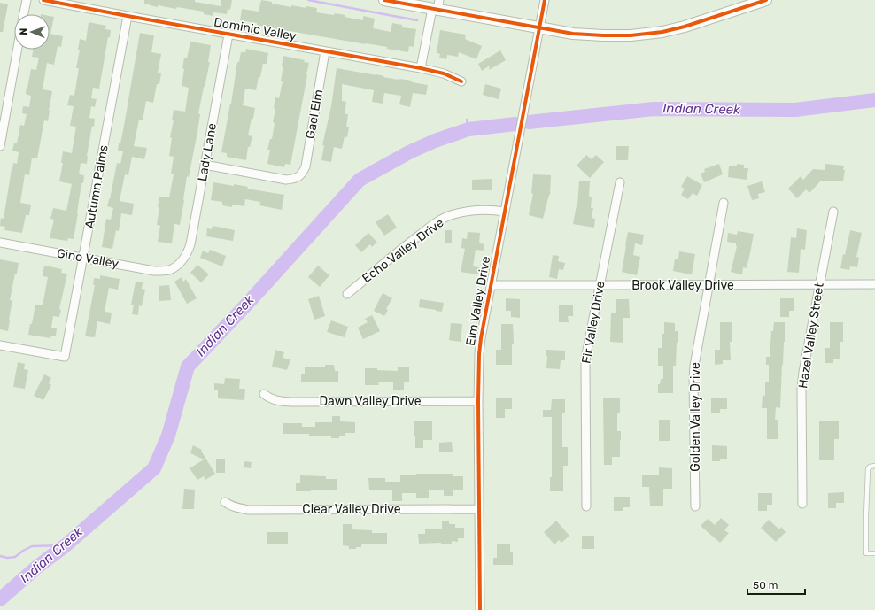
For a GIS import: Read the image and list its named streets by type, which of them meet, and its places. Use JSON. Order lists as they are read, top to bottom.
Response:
{
  "streets": {
    "street": [
      "Dominic Valley",
      "Gael Elm",
      "Lady Lane",
      "Autumn Palms",
      "Echo Valley Drive",
      "Gino Valley",
      "Brook Valley Drive",
      "Elm Valley Drive",
      "Fir Valley Drive",
      "Hazel Valley Street",
      "Dawn Valley Drive",
      "Golden Valley Drive",
      "Clear Valley Drive"
    ]
  },
  "crossings": [
    ["Dominic Valley", "Gael Elm"],
    ["Dominic Valley", "Lady Lane"],
    ["Dominic Valley", "Autumn Palms"],
    ["Gael Elm", "Lady Lane"],
    ["Lady Lane", "Gino Valley"],
    ["Autumn Palms", "Gino Valley"],
    ["Echo Valley Drive", "Elm Valley Drive"],
    ["Brook Valley Drive", "Elm Valley Drive"],
    ["Brook Valley Drive", "Fir Valley Drive"],
    ["Brook Valley Drive", "Hazel Valley Street"],
    ["Brook Valley Drive", "Golden Valley Drive"],
    ["Elm Valley Drive", "Dawn Valley Drive"],
    ["Elm Valley Drive", "Clear Valley Drive"]
  ],
  "water": ["Indian Creek"],
  "scale_bar": "50 m",
  "north": "left"
}
